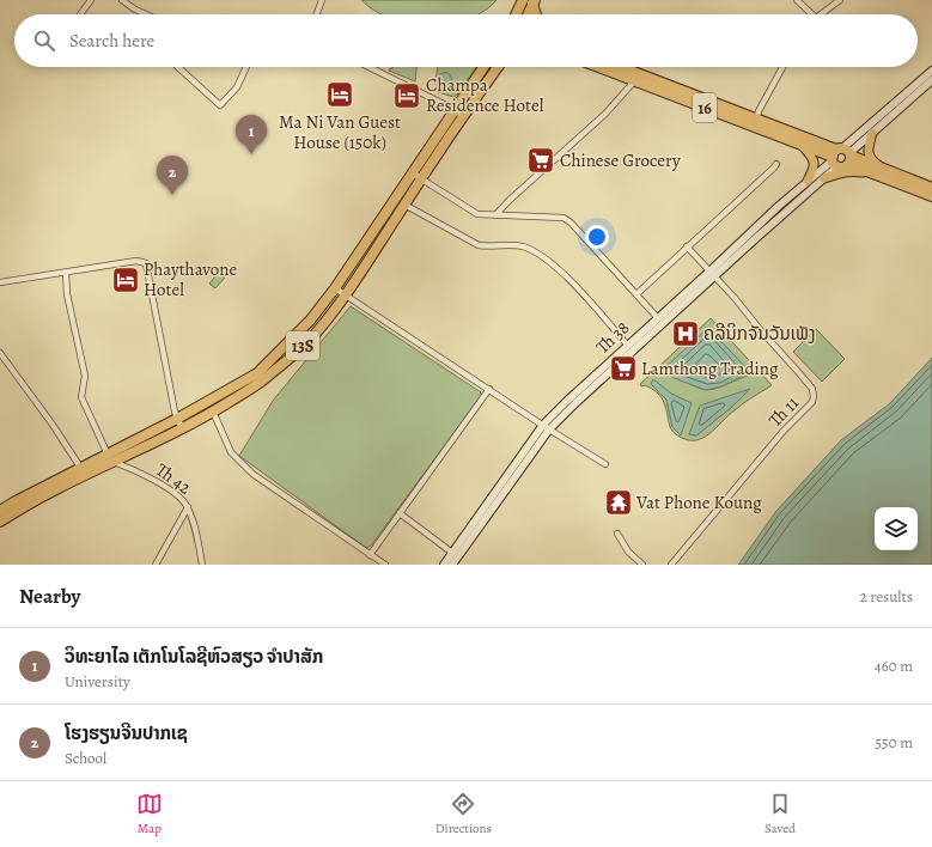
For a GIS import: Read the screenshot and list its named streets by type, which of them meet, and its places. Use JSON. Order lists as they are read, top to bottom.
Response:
{
  "streets": {
    "highway": ["16", "13S"],
    "street": ["Th 38", "Th 11", "Th 42"]
  },
  "crossings": [
    ["16", "Th 38"],
    ["Th 38", "Th 11"],
    ["13S", "Th 42"]
  ],
  "places": {
    "hotel": ["Ma Ni Van Guest House (150k)", "Champa Residence Hotel", "Phaythavone Hotel"],
    "supermarket": ["Chinese Grocery", "Lamthong Trading"],
    "hospital": ["ຄລີນິກຈັນວັນເພັງ"],
    "temple": ["Vat Phone Koung"]
  },
  "page": {
    "search": "Search here",
    "pins": ["1", "2"],
    "heading": ["Nearby", "2 results"],
    "list": [
      {
        "mark": "1",
        "name": "ວິທະຍາໄລ ເຕັກໂນໂລຊີຫົວສຽວ ຈຳປາສັກ",
        "note": "University",
        "value": "460 m"
      },
      {
        "mark": "2",
        "name": "ໂຮງຮຽນຈີນປາກເຊ",
        "note": "School",
        "value": "550 m"
      }
    ],
    "nav": ["Map", "Directions", "Saved"]
  }
}
